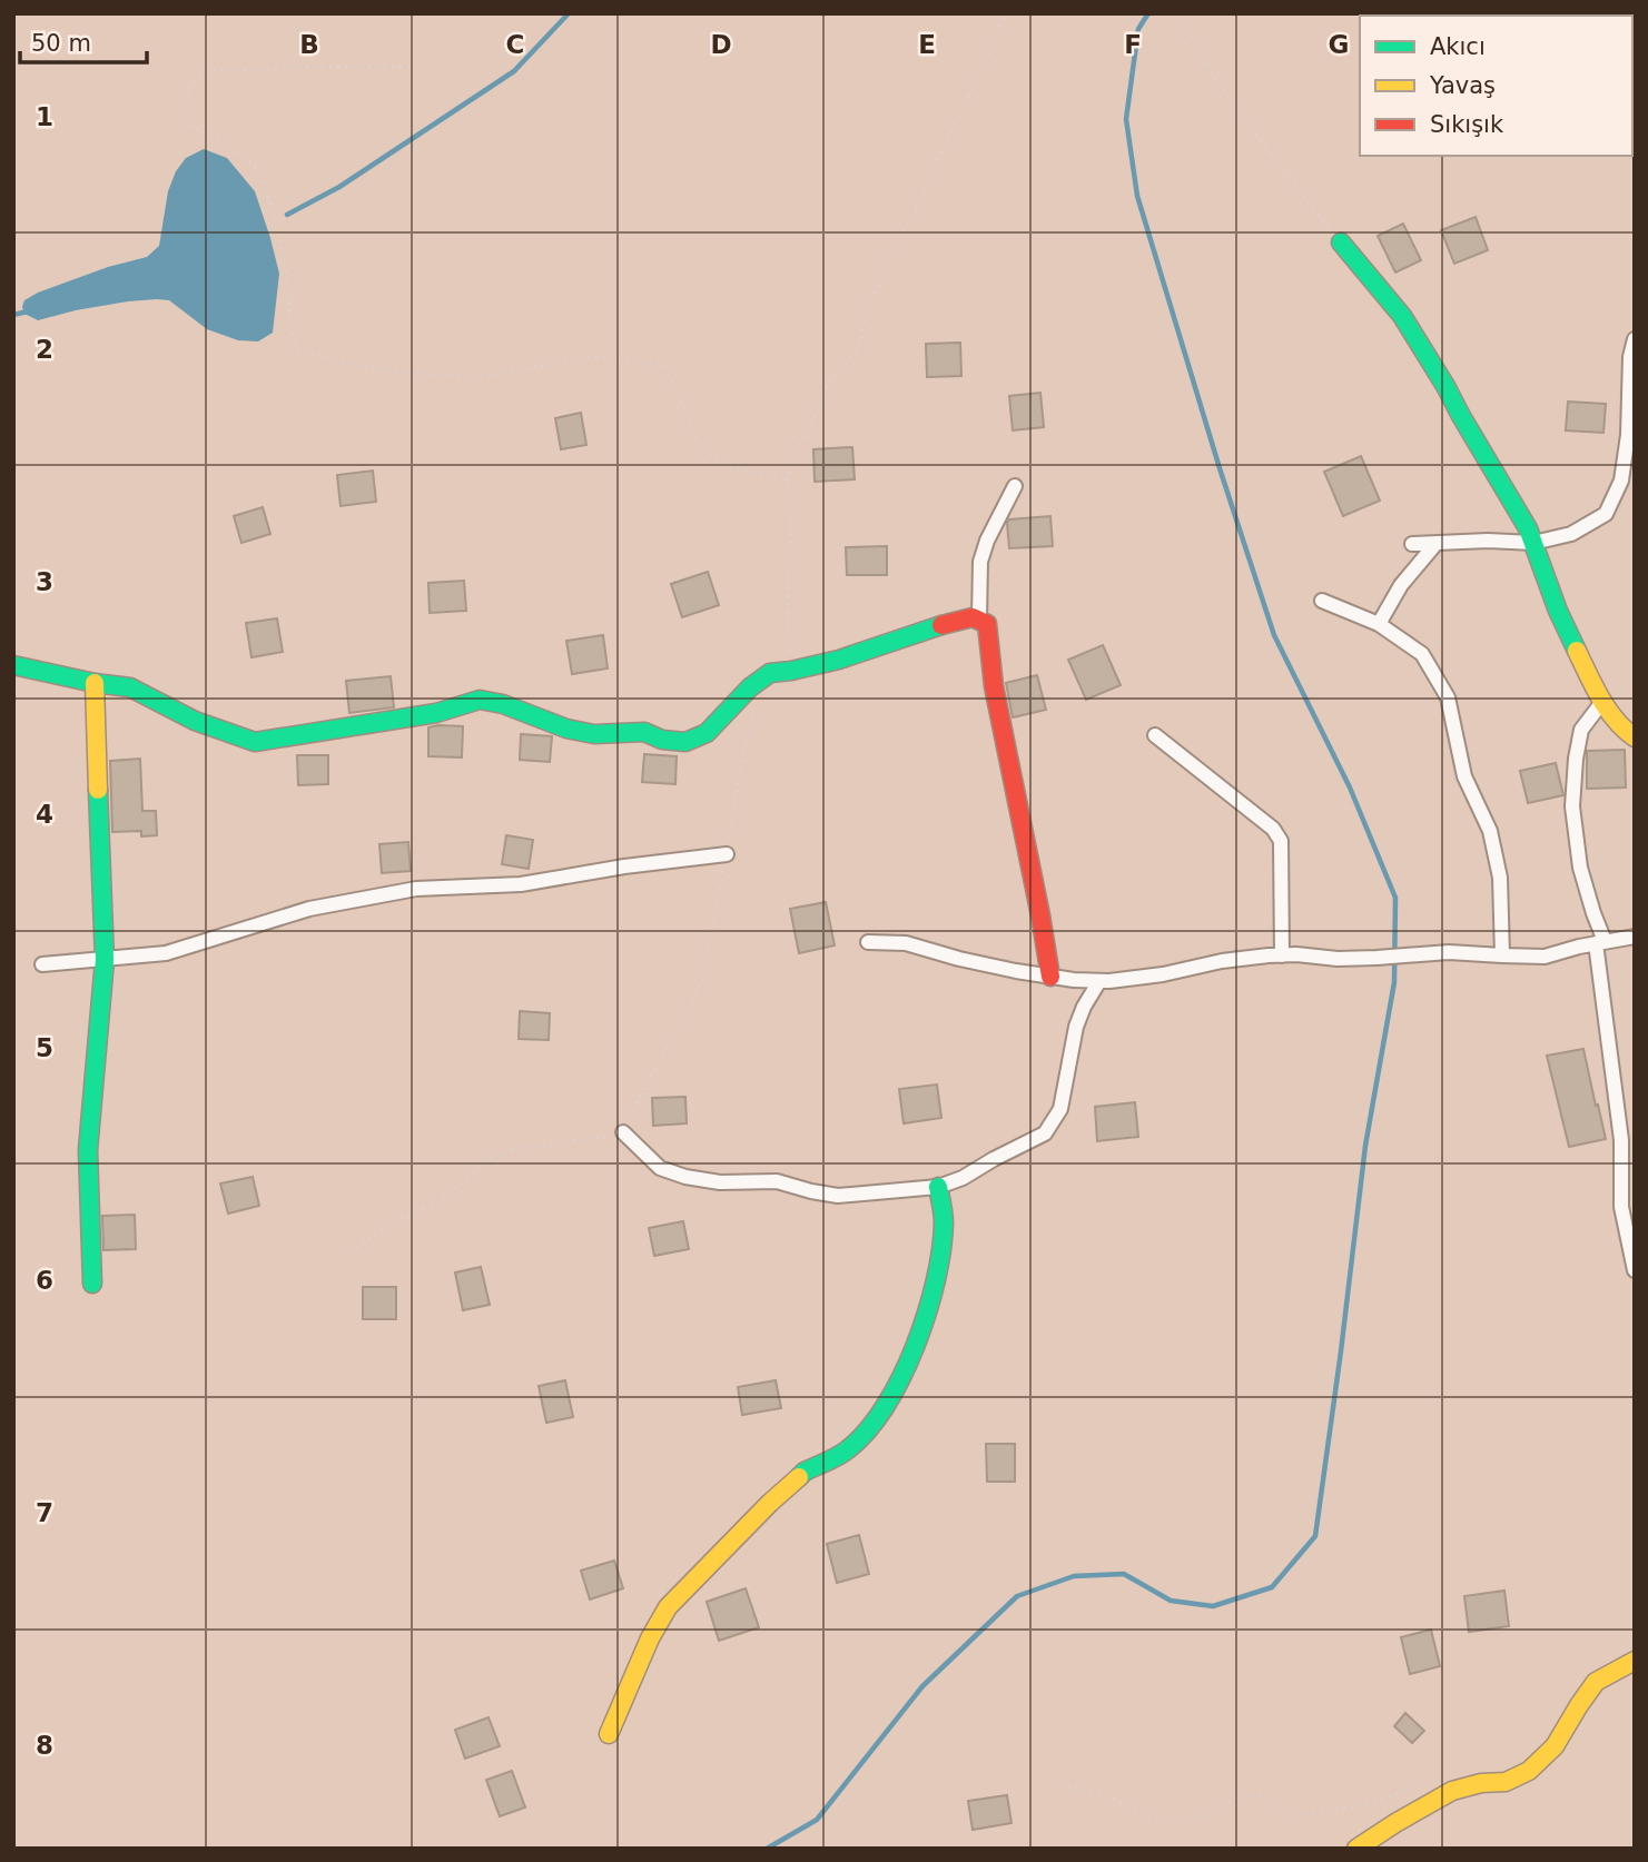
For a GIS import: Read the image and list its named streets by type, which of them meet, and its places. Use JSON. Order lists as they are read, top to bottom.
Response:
{
  "legend": ["Akıcı", "Yavaş", "Sıkışık"],
  "scale_bar": "50 m",
  "grid": {
    "columns": [
      "B",
      "C",
      "D",
      "E",
      "F",
      "G"
    ],
    "rows": [
      "1",
      "2",
      "3",
      "4",
      "5",
      "6",
      "7",
      "8"
    ]
  }
}
